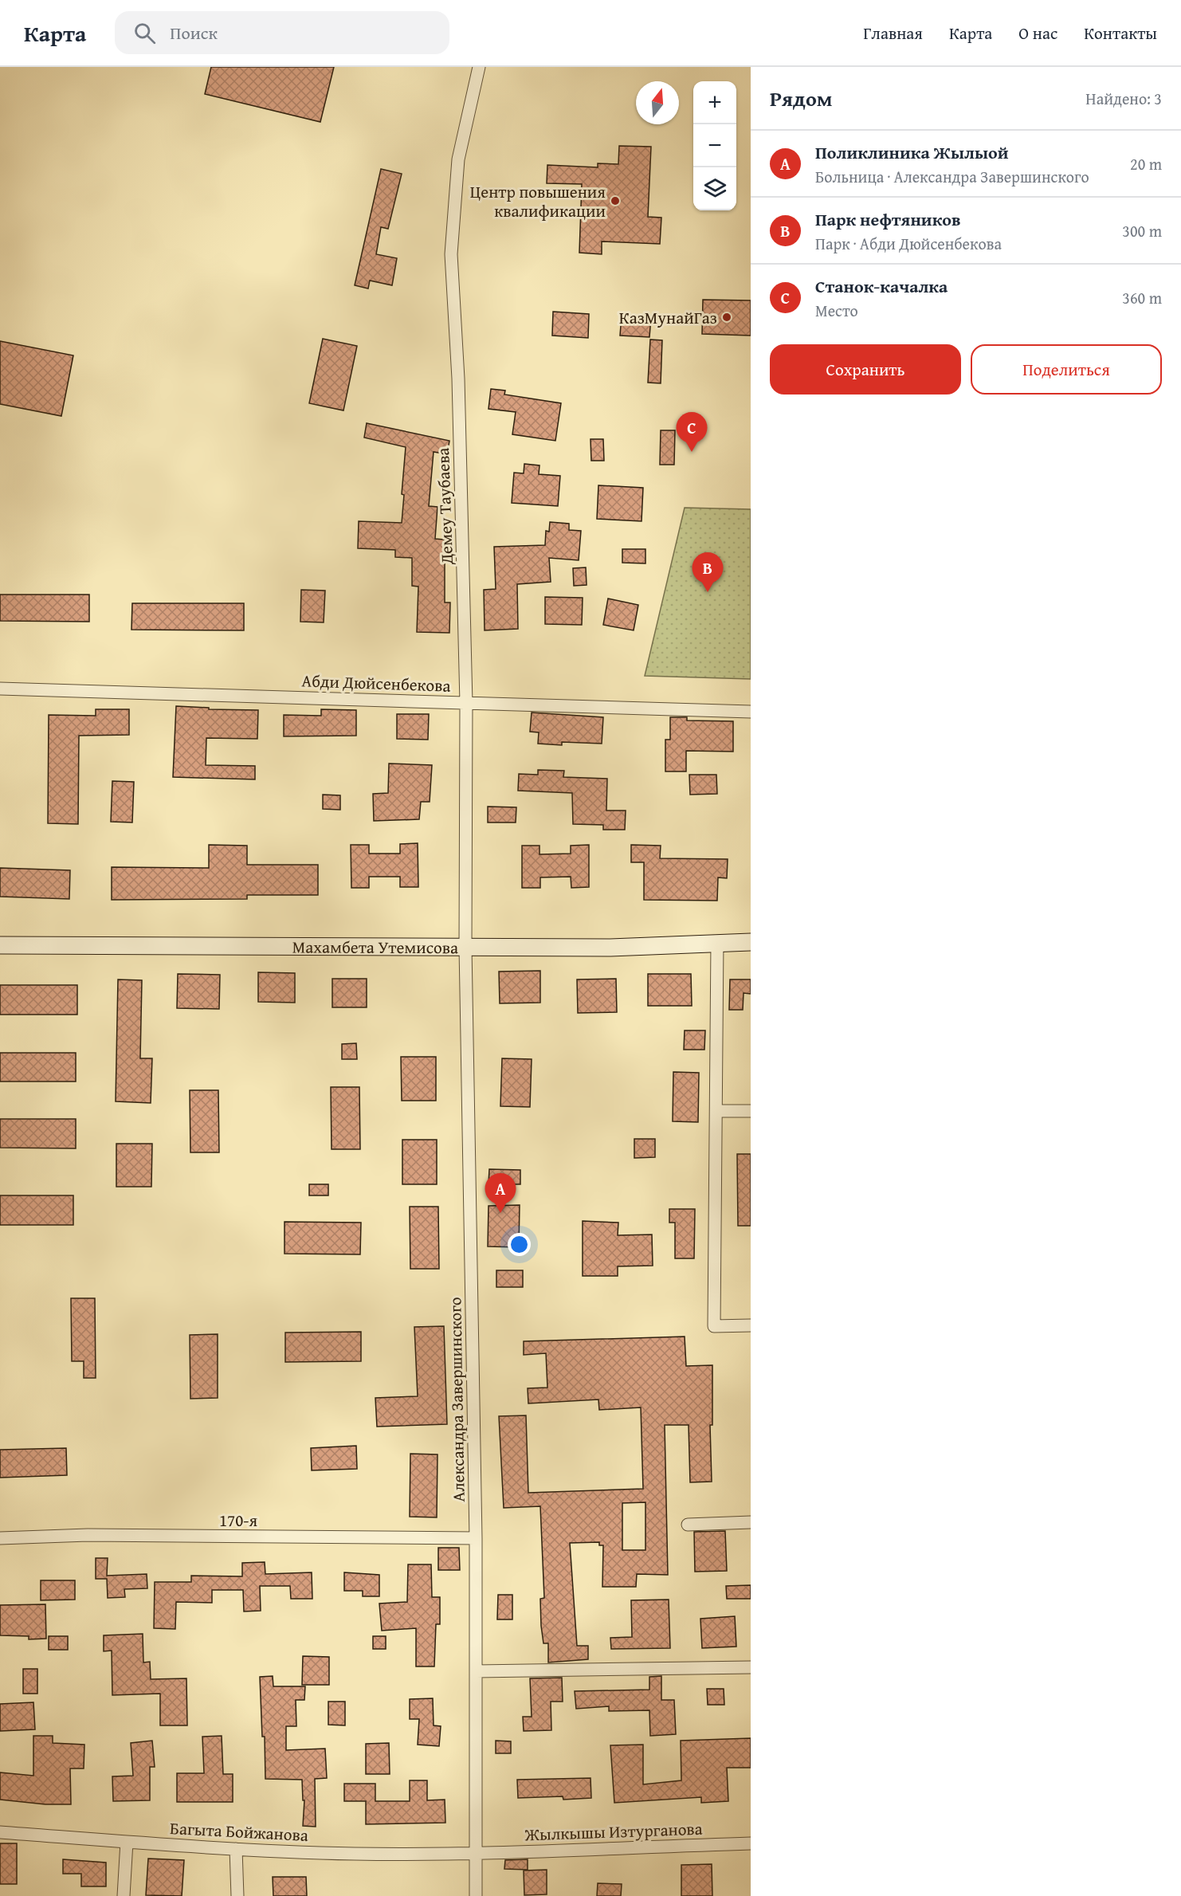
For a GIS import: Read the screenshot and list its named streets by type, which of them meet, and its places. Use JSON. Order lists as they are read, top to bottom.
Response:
{
  "streets": {
    "street": [
      "Демеу Таубаева",
      "Абди Дюйсенбекова",
      "Махамбета Утемисова",
      "Александра Завершинского",
      "170-я",
      "Багыта Бойжанова",
      "Жылкышы Изтурганова"
    ]
  },
  "crossings": [
    ["Демеу Таубаева", "Абди Дюйсенбекова"],
    ["Демеу Таубаева", "Махамбета Утемисова"],
    ["Демеу Таубаева", "Александра Завершинского"],
    ["Махамбета Утемисова", "Александра Завершинского"],
    ["Александра Завершинского", "170-я"],
    ["Александра Завершинского", "Багыта Бойжанова"],
    ["Александра Завершинского", "Жылкышы Изтурганова"],
    ["Багыта Бойжанова", "Жылкышы Изтурганова"]
  ],
  "places": ["Центр повышения квалификации", "КазМунайГаз"],
  "north": "top",
  "page": {
    "header": "Карта",
    "search": "Поиск",
    "nav": [
      "Главная",
      "Карта",
      "О нас",
      "Контакты"
    ],
    "heading": ["Рядом", "Найдено: 3"],
    "map_buttons": ["+", "−"],
    "list": [
      {
        "mark": "A",
        "name": "Поликлиника Жылыой",
        "note": "Больница · Александра Завершинского",
        "value": "20 m"
      },
      {
        "mark": "B",
        "name": "Парк нефтяников",
        "note": "Парк · Абди Дюйсенбекова",
        "value": "300 m"
      },
      {
        "mark": "C",
        "name": "Станок-качалка",
        "note": "Место",
        "value": "360 m"
      }
    ],
    "buttons": ["Сохранить", "Поделиться"],
    "pins": ["C", "B", "A"]
  }
}
